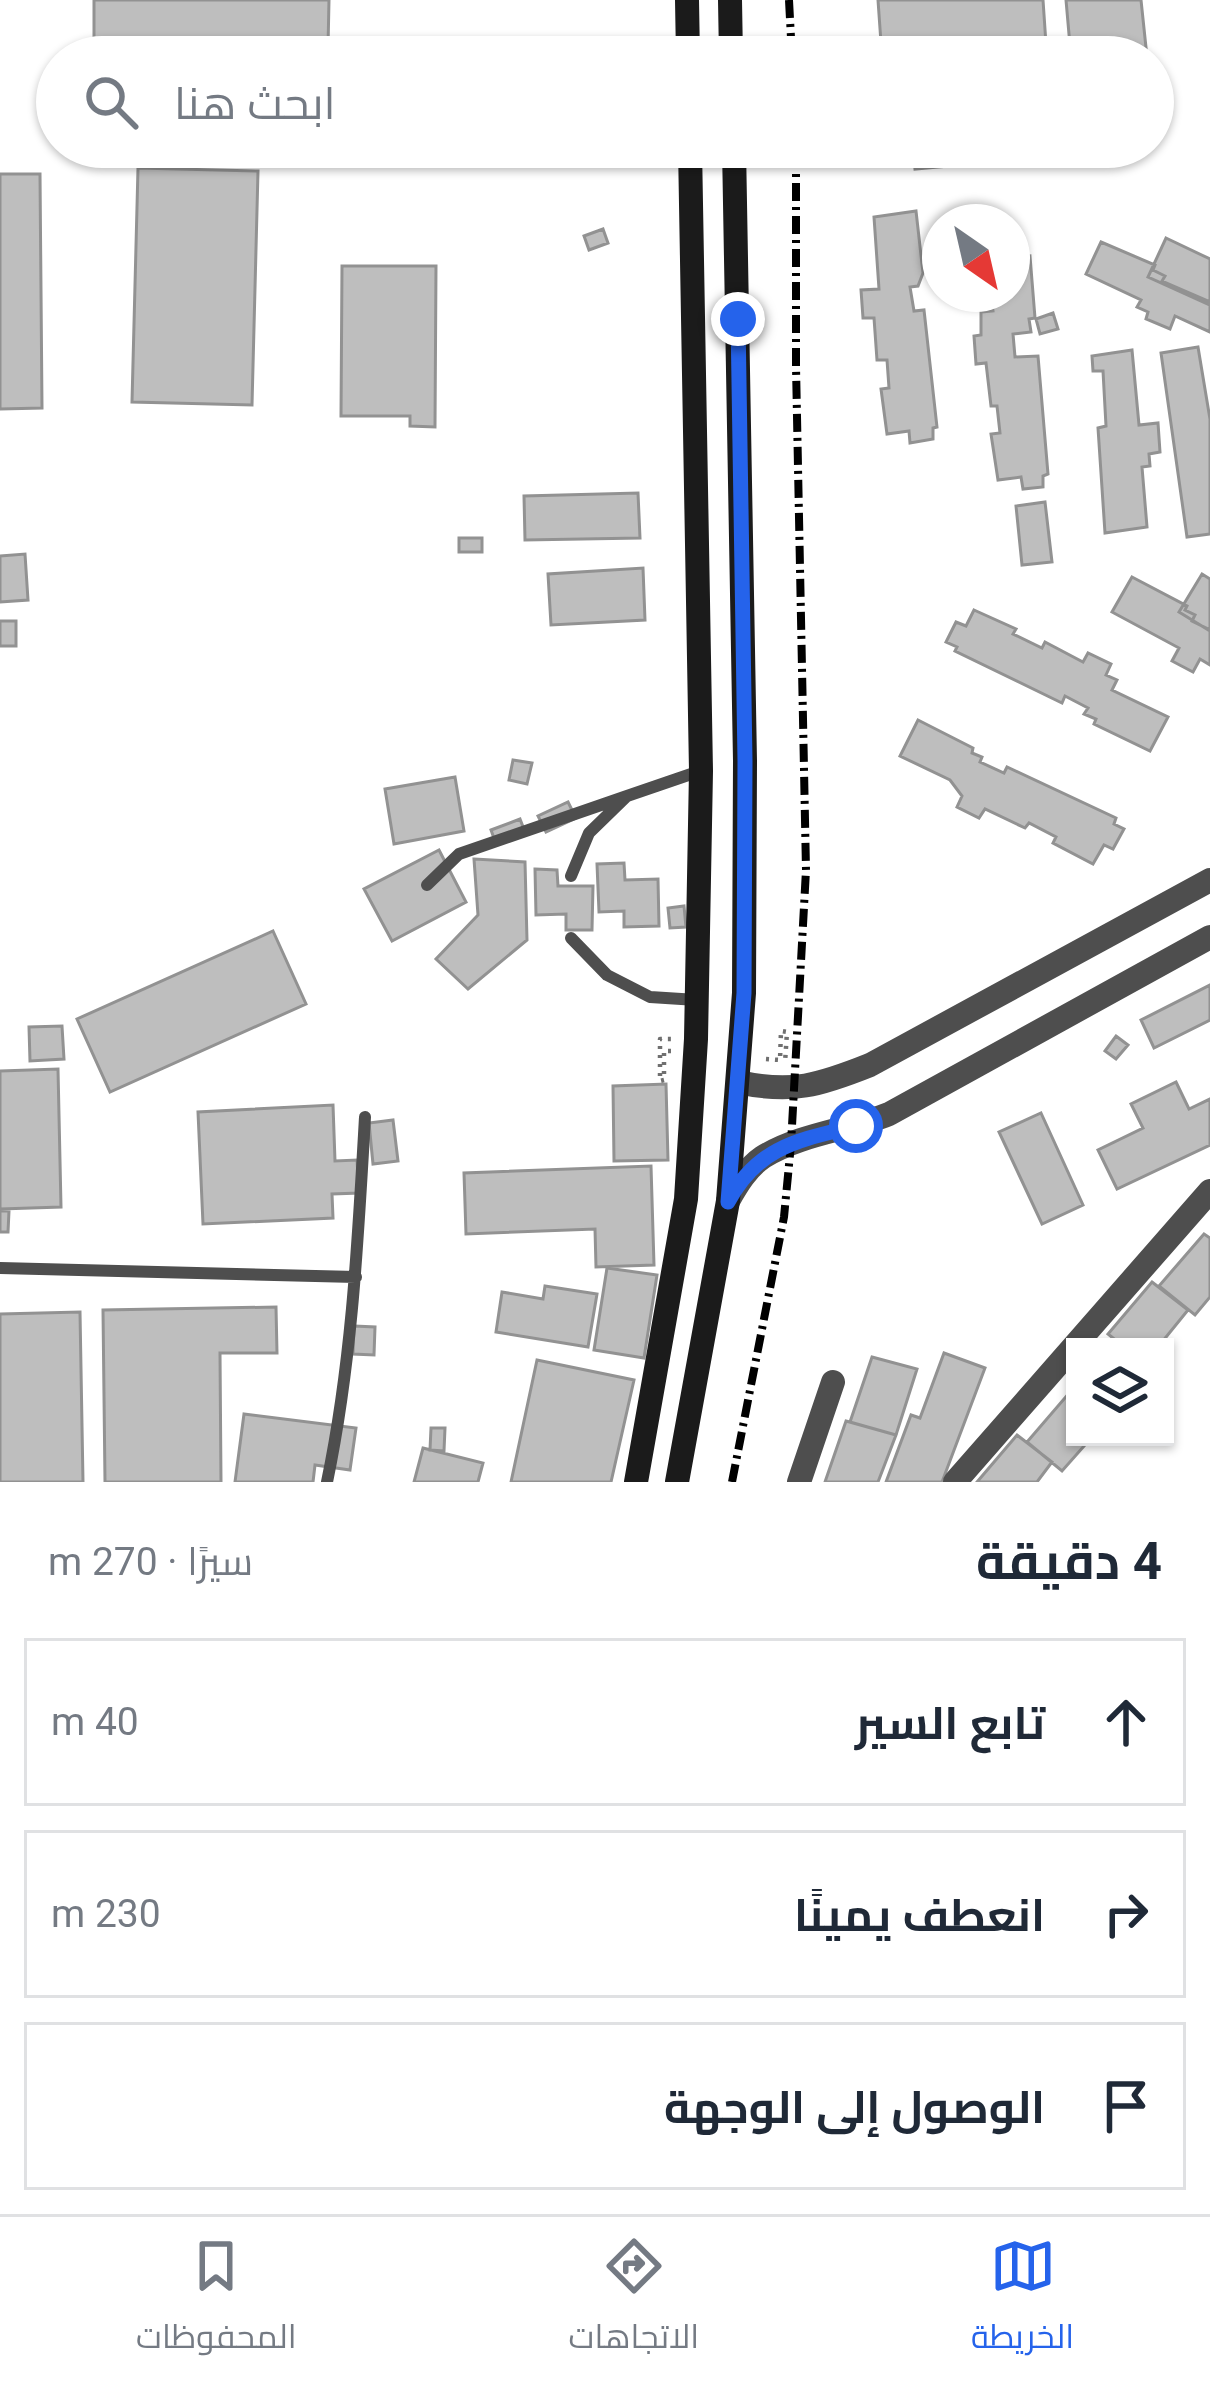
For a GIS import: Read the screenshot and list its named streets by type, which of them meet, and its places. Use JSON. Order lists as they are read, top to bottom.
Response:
{
  "north": "bottom right",
  "page": {
    "search": "ابحث هنا",
    "heading": ["4 دقيقة", "سيرًا · 270 m"],
    "list": [
      ["تابع السير", "40 m"],
      ["انعطف يمينًا", "230 m"],
      "الوصول إلى الوجهة"
    ],
    "nav": ["الخريطة", "الاتجاهات", "المحفوظات"]
  }
}
